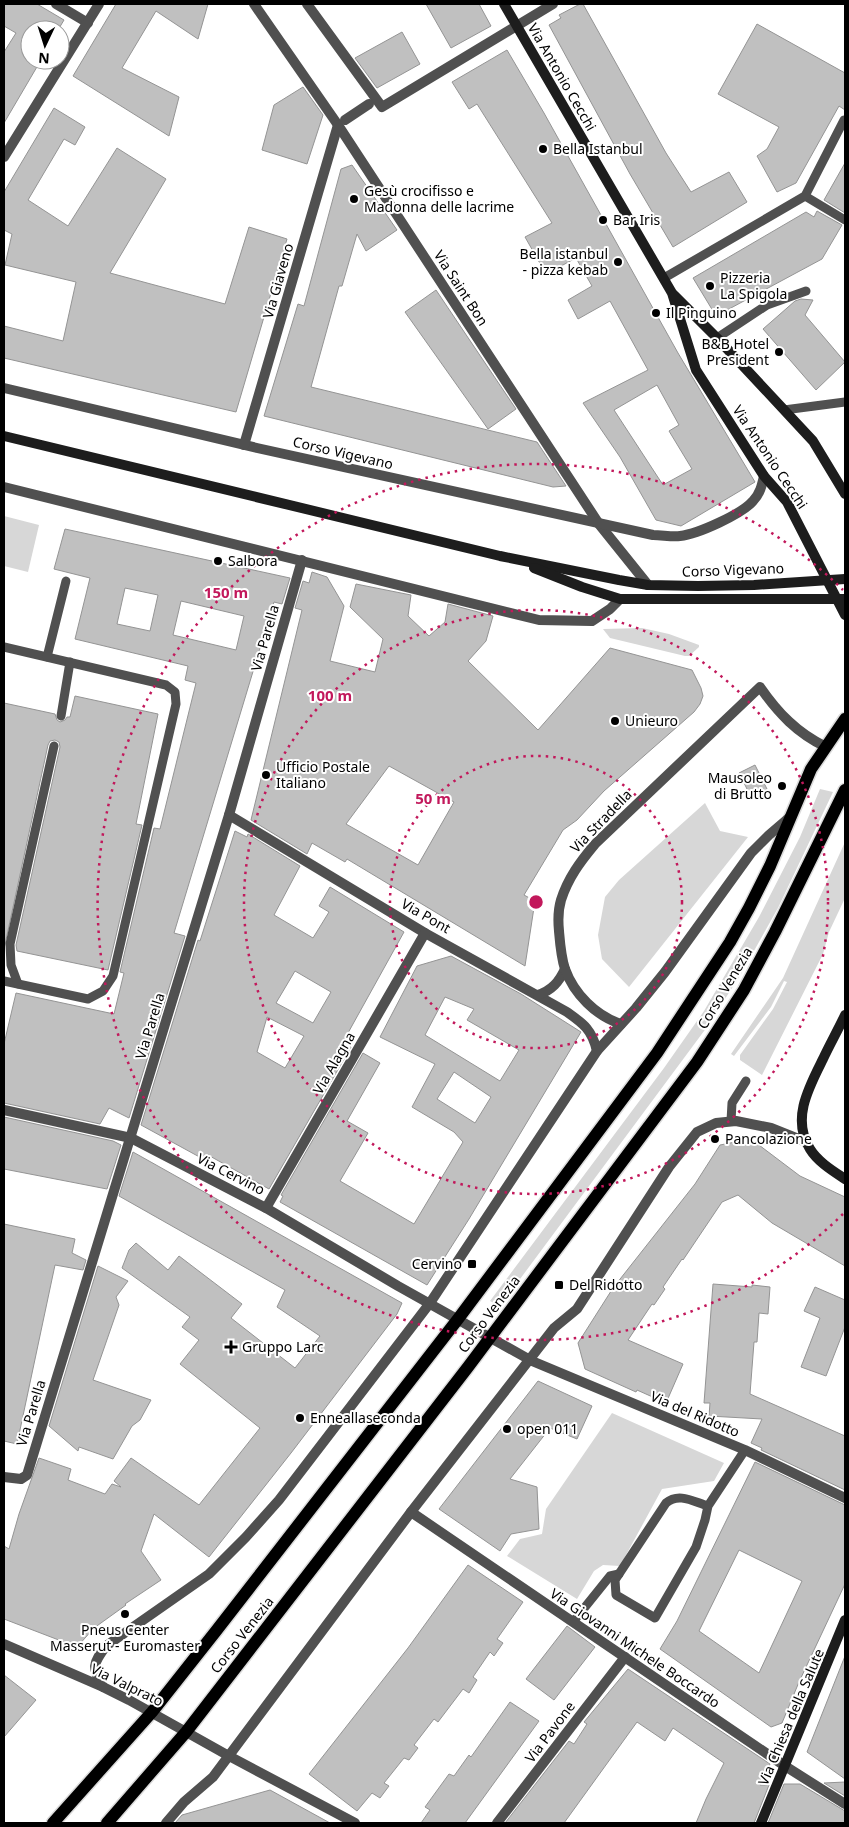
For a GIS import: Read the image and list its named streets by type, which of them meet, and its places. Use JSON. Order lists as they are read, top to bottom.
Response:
{
  "streets": {
    "main road": ["Corso Venezia"],
    "street": [
      "Via Antonio Cecchi",
      "Via Giaveno",
      "Via Saint Bon",
      "Corso Vigevano",
      "Via Parella",
      "Via Stradella",
      "Via Pont",
      "Via Alagna",
      "Via Cervino",
      "Via del Ridotto",
      "Via Giovanni Michele Boccardo",
      "Via Valprato",
      "Via Chiesa della Salute",
      "Via Pavone"
    ]
  },
  "crossings": [
    ["Via Antonio Cecchi", "Corso Vigevano"],
    ["Via Giaveno", "Via Saint Bon"],
    ["Via Giaveno", "Corso Vigevano"],
    ["Via Saint Bon", "Corso Vigevano"],
    ["Via Parella", "Via Pont"],
    ["Via Parella", "Via Cervino"],
    ["Via Stradella", "Corso Venezia"],
    ["Via Pont", "Corso Venezia"],
    ["Via Pont", "Via Alagna"],
    ["Corso Venezia", "Via Cervino"],
    ["Corso Venezia", "Via del Ridotto"],
    ["Corso Venezia", "Via Valprato"],
    ["Via Alagna", "Via Cervino"],
    ["Via Cervino", "Via del Ridotto"],
    ["Via Giovanni Michele Boccardo", "Via Chiesa della Salute"],
    ["Via Giovanni Michele Boccardo", "Via Pavone"]
  ],
  "places": {
    "other": [
      "Bella Istanbul",
      "Gesù crocifisso e Madonna delle lacrime",
      "Bar Iris",
      "Bella istanbul - pizza kebab",
      "Pizzeria La Spigola",
      "Il Pinguino",
      "B&B Hotel President",
      "Salbora",
      "Unieuro",
      "Ufficio Postale Italiano",
      "Mausoleo di Brutto",
      "Pancolazione",
      "Enneallaseconda",
      "open 011",
      "Pneus Center Masserut - Euromaster"
    ],
    "transit": ["Cervino", "Del Ridotto"],
    "health": ["Gruppo Larc"]
  },
  "north": "bottom",
  "rings": ["150 m", "100 m", "50 m"]
}
